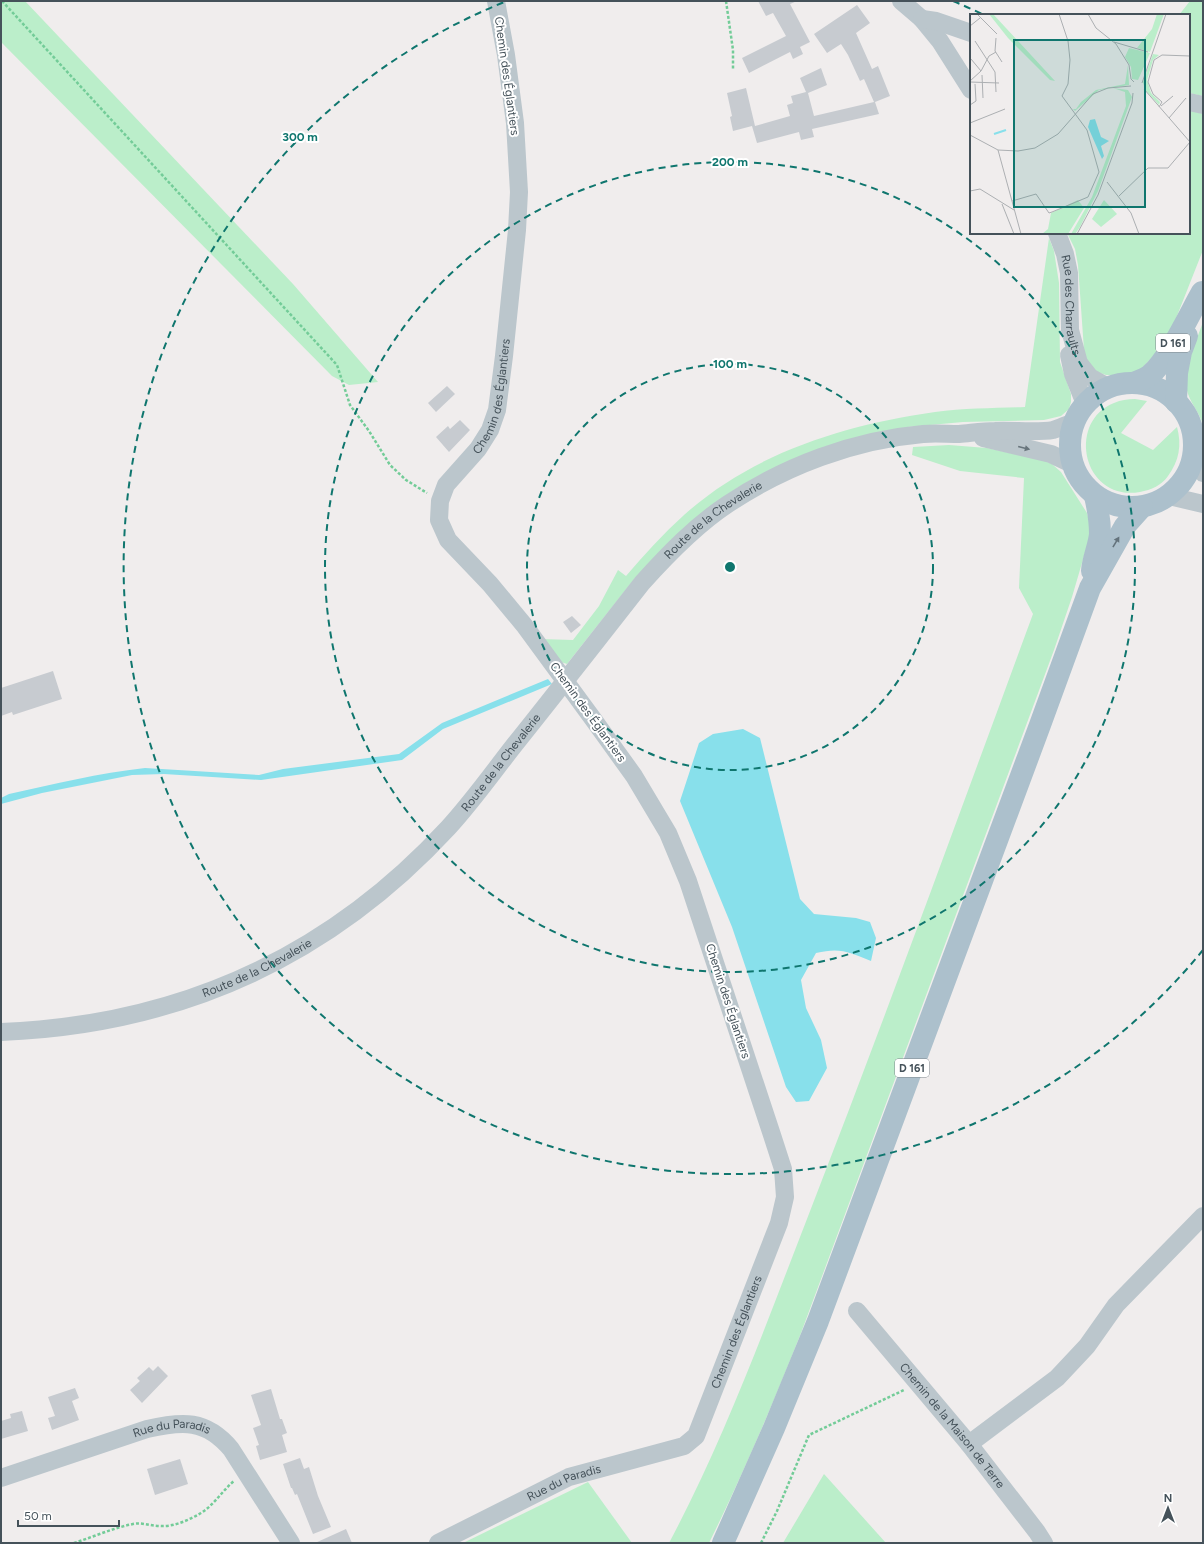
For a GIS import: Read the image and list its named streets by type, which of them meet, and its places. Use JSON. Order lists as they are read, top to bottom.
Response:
{
  "streets": {
    "main road": ["D 161"],
    "street": [
      "Chemin des Églantiers",
      "Rue des Charraults",
      "Route de la Chevalerie",
      "Chemin de la Maison de Terre",
      "Rue du Paradis"
    ]
  },
  "crossings": [
    ["Chemin des Églantiers", "Route de la Chevalerie"],
    ["Chemin des Églantiers", "Rue du Paradis"],
    ["Rue des Charraults", "D 161"],
    ["Rue des Charraults", "Route de la Chevalerie"],
    ["D 161", "Route de la Chevalerie"]
  ],
  "scale_bar": "50 m",
  "north": "top",
  "rings": ["300 m", "200 m", "100 m"]
}
